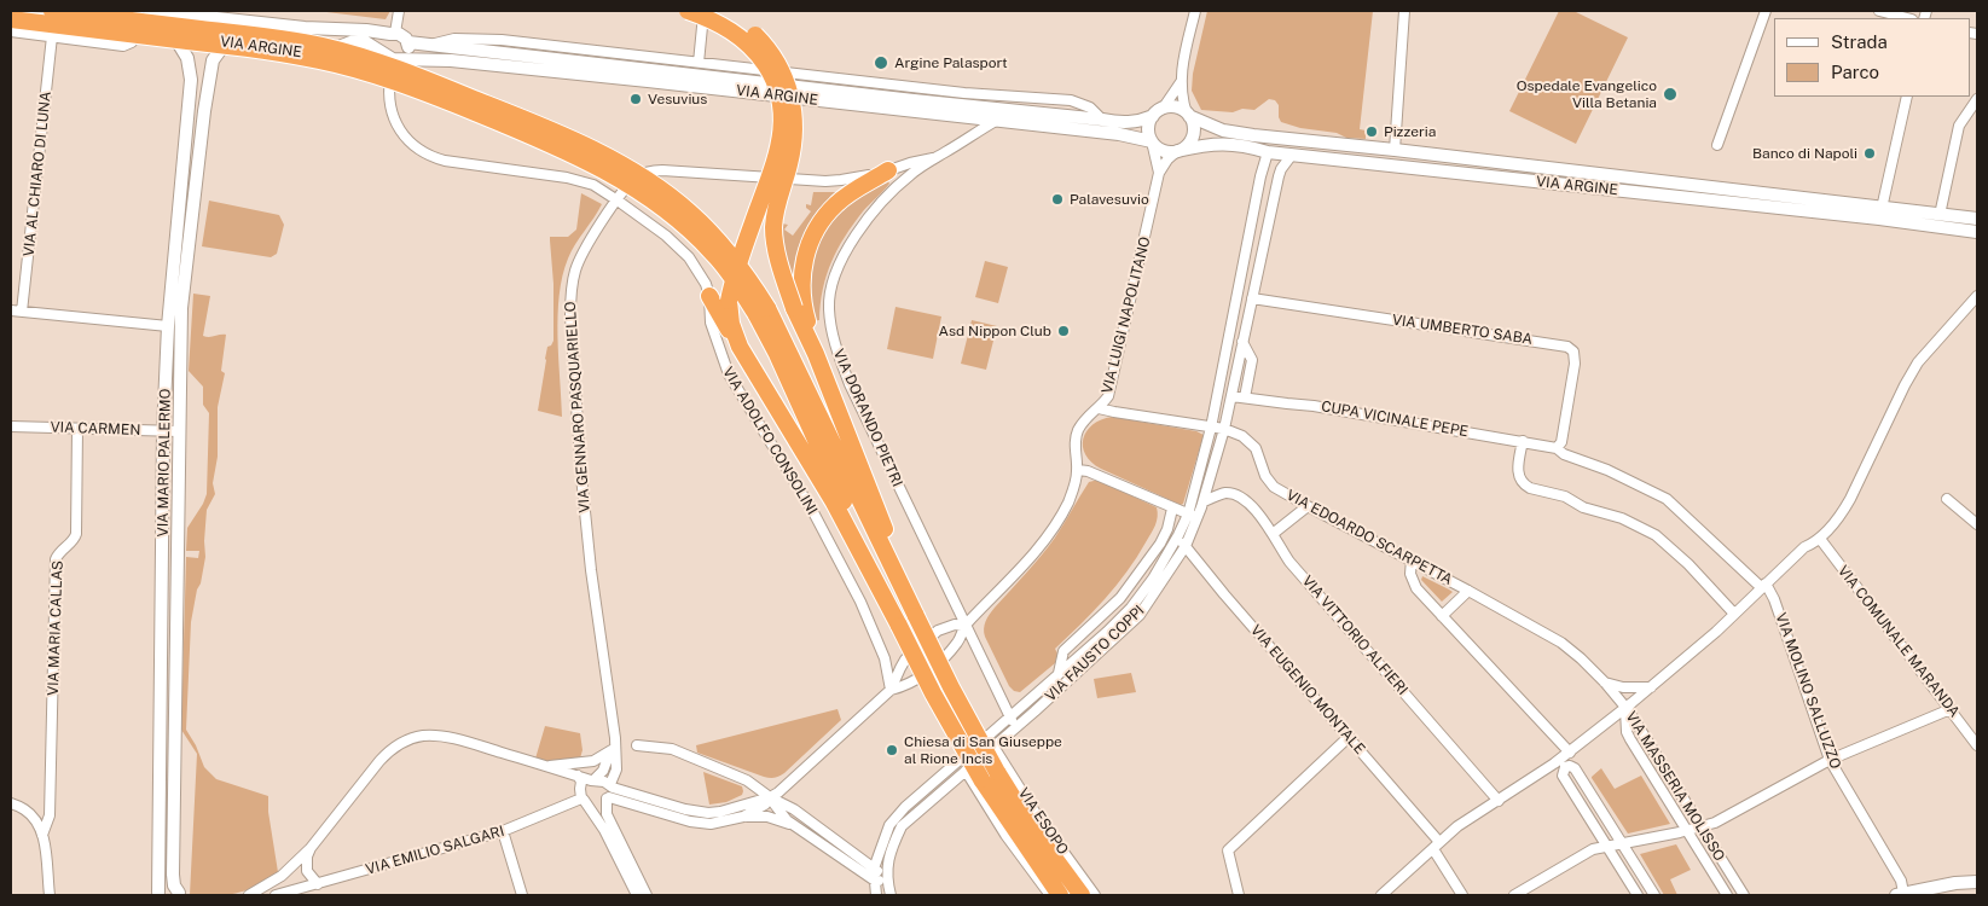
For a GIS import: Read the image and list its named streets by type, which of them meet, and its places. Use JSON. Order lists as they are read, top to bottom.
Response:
{
  "streets": {
    "street": [
      "VIA ARGINE",
      "VIA AL CHIARO DI LUNA",
      "VIA LUIGI NAPOLITANO",
      "VIA UMBERTO SABA",
      "VIA GENNARO PASQUARIELLO",
      "VIA DORANDO PIETRI",
      "CUPA VICINALE PEPE",
      "VIA CARMEN",
      "VIA ADOLFO CONSOLINI",
      "VIA MARIO PALERMO",
      "VIA EDOARDO SCARPETTA",
      "VIA MARIA CALLAS",
      "VIA VITTORIO ALFIERI",
      "VIA COMUNALE MARANDA",
      "VIA FAUSTO COPPI",
      "VIA EUGENIO MONTALE",
      "VIA MOLINO SALLUZZO",
      "VIA MASSERIA MOLISSO",
      "VIA ESOPO",
      "VIA EMILIO SALGARI"
    ]
  },
  "crossings": [
    ["VIA ARGINE", "VIA LUIGI NAPOLITANO"],
    ["VIA ARGINE", "VIA DORANDO PIETRI"],
    ["VIA ARGINE", "VIA ADOLFO CONSOLINI"],
    ["VIA ARGINE", "VIA MARIO PALERMO"],
    ["VIA ARGINE", "VIA FAUSTO COPPI"],
    ["VIA LUIGI NAPOLITANO", "VIA DORANDO PIETRI"],
    ["VIA LUIGI NAPOLITANO", "VIA ADOLFO CONSOLINI"],
    ["VIA LUIGI NAPOLITANO", "VIA EDOARDO SCARPETTA"],
    ["VIA LUIGI NAPOLITANO", "VIA EMILIO SALGARI"],
    ["VIA UMBERTO SABA", "CUPA VICINALE PEPE"],
    ["VIA UMBERTO SABA", "VIA FAUSTO COPPI"],
    ["VIA GENNARO PASQUARIELLO", "VIA DORANDO PIETRI"],
    ["VIA GENNARO PASQUARIELLO", "VIA ADOLFO CONSOLINI"],
    ["VIA GENNARO PASQUARIELLO", "VIA EMILIO SALGARI"],
    ["VIA DORANDO PIETRI", "VIA FAUSTO COPPI"],
    ["CUPA VICINALE PEPE", "VIA FAUSTO COPPI"],
    ["VIA CARMEN", "VIA MARIO PALERMO"],
    ["VIA CARMEN", "VIA MARIA CALLAS"],
    ["VIA EDOARDO SCARPETTA", "VIA FAUSTO COPPI"],
    ["VIA EDOARDO SCARPETTA", "VIA MASSERIA MOLISSO"],
    ["VIA VITTORIO ALFIERI", "VIA FAUSTO COPPI"],
    ["VIA FAUSTO COPPI", "VIA EUGENIO MONTALE"],
    ["VIA FAUSTO COPPI", "VIA ESOPO"]
  ],
  "places": [
    "Argine Palasport",
    "Ospedale Evangelico Villa Betania",
    "Vesuvius",
    "Pizzeria",
    "Banco di Napoli",
    "Palavesuvio",
    "Asd Nippon Club",
    "Chiesa di San Giuseppe al Rione Incis"
  ],
  "legend": ["Strada", "Parco"]
}
